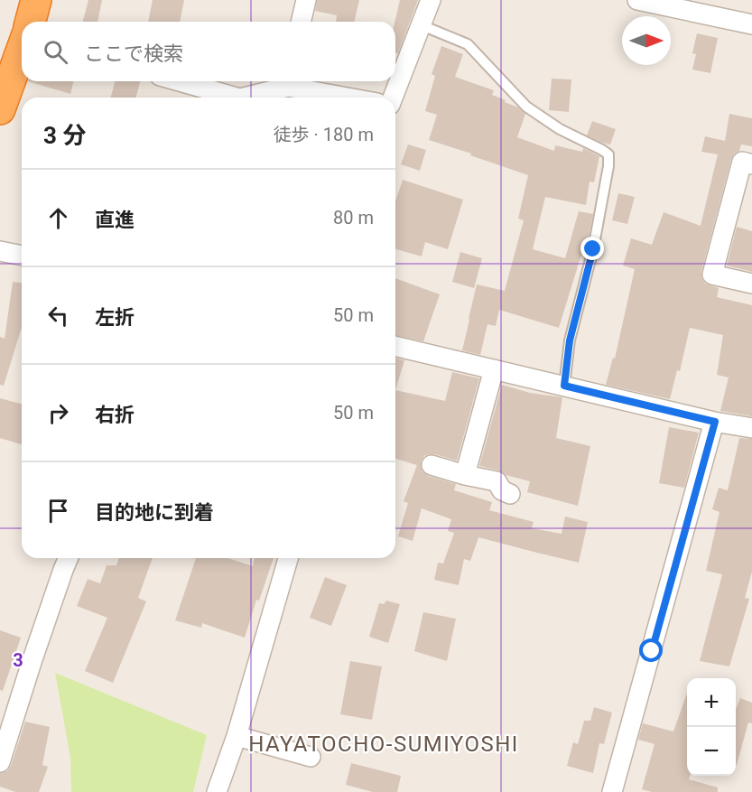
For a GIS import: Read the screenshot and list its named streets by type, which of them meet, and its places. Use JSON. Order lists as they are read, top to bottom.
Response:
{
  "districts": ["HAYATOCHO-SUMIYOSHI"],
  "north": "right",
  "page": {
    "search": "ここで検索",
    "heading": ["3 分", "徒歩 · 180 m"],
    "list": [
      ["直進", "80 m"],
      ["左折", "50 m"],
      ["右折", "50 m"],
      "目的地に到着"
    ],
    "map_buttons": ["+", "−"]
  },
  "grid": {
    "rows": ["3"]
  }
}
